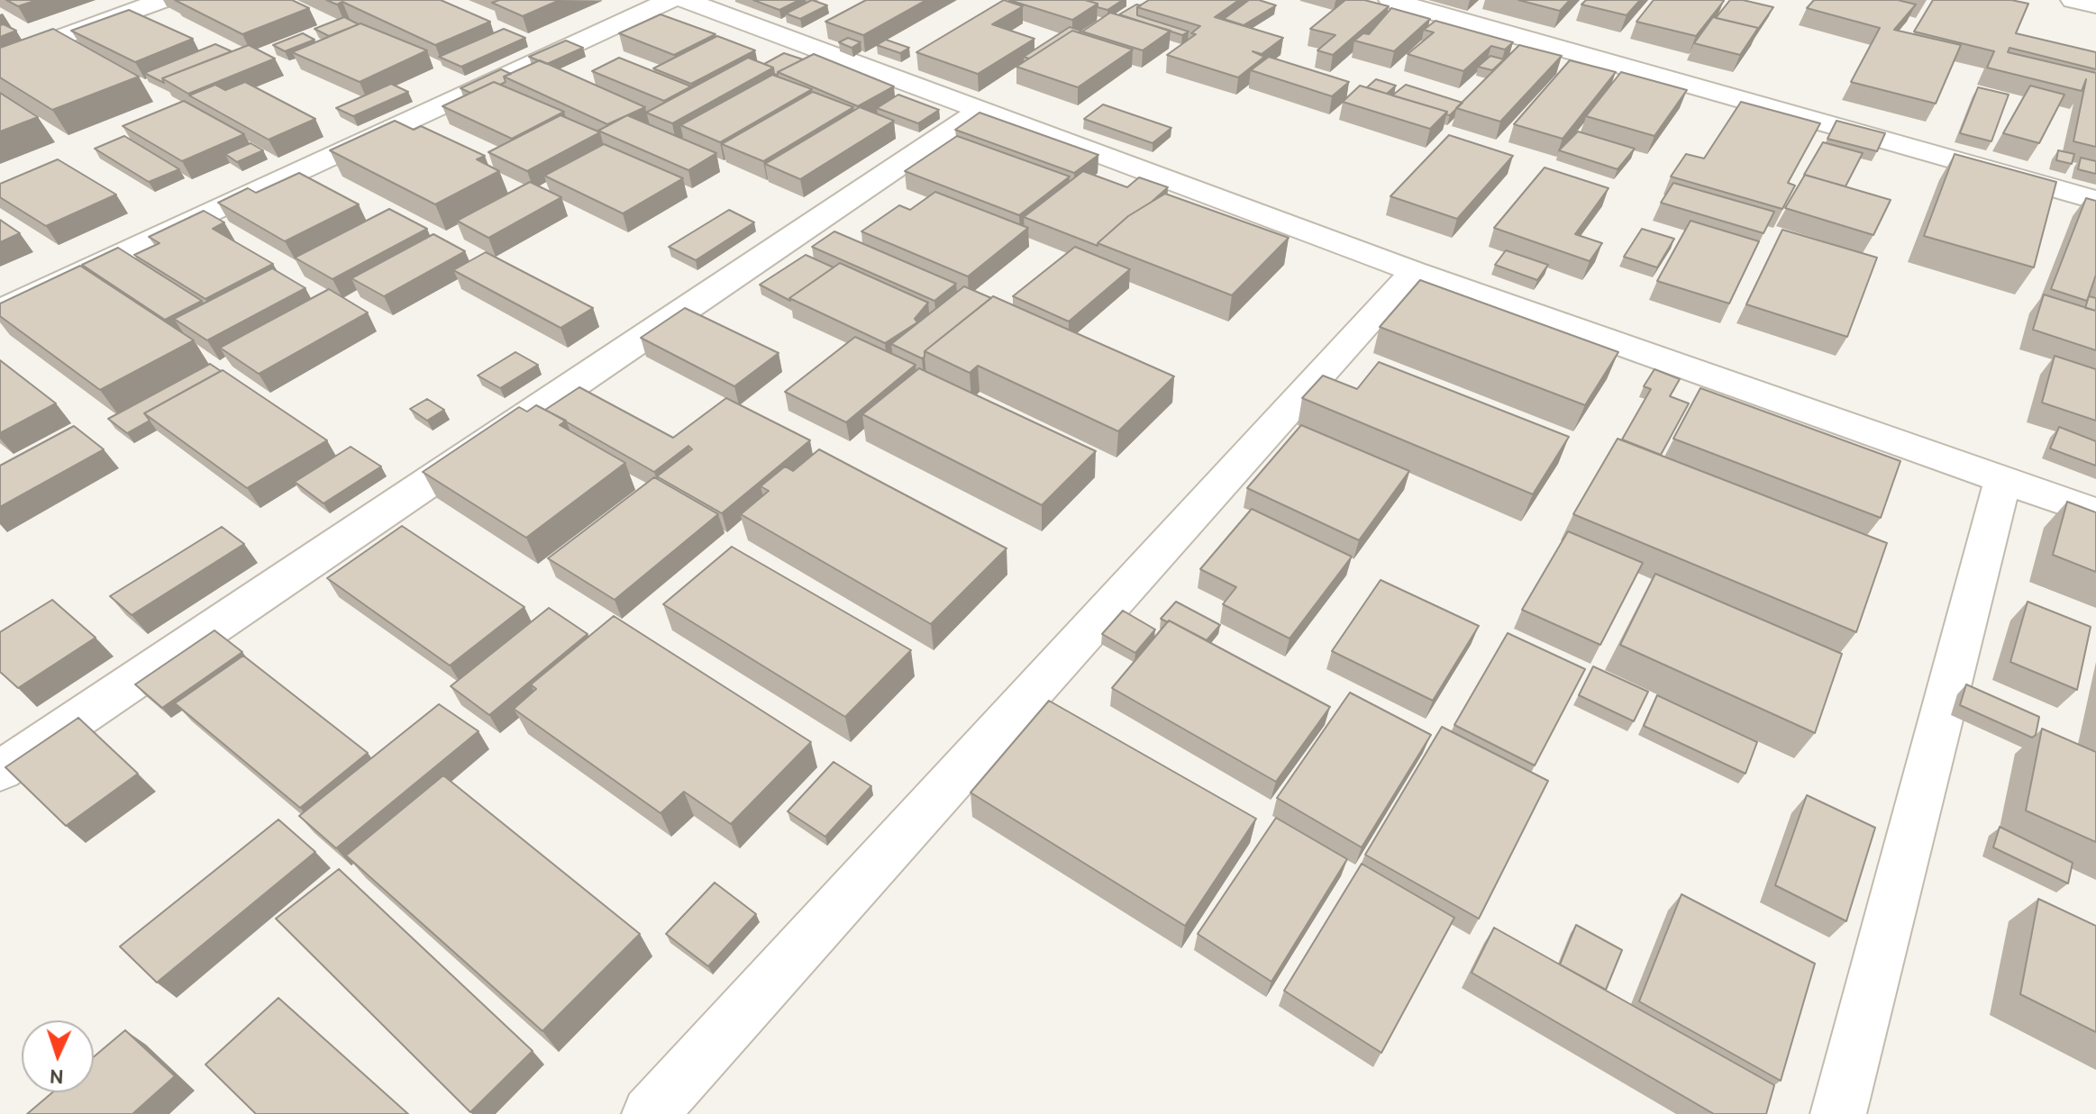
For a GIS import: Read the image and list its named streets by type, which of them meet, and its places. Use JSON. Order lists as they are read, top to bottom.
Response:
{
  "north": "bottom"
}
